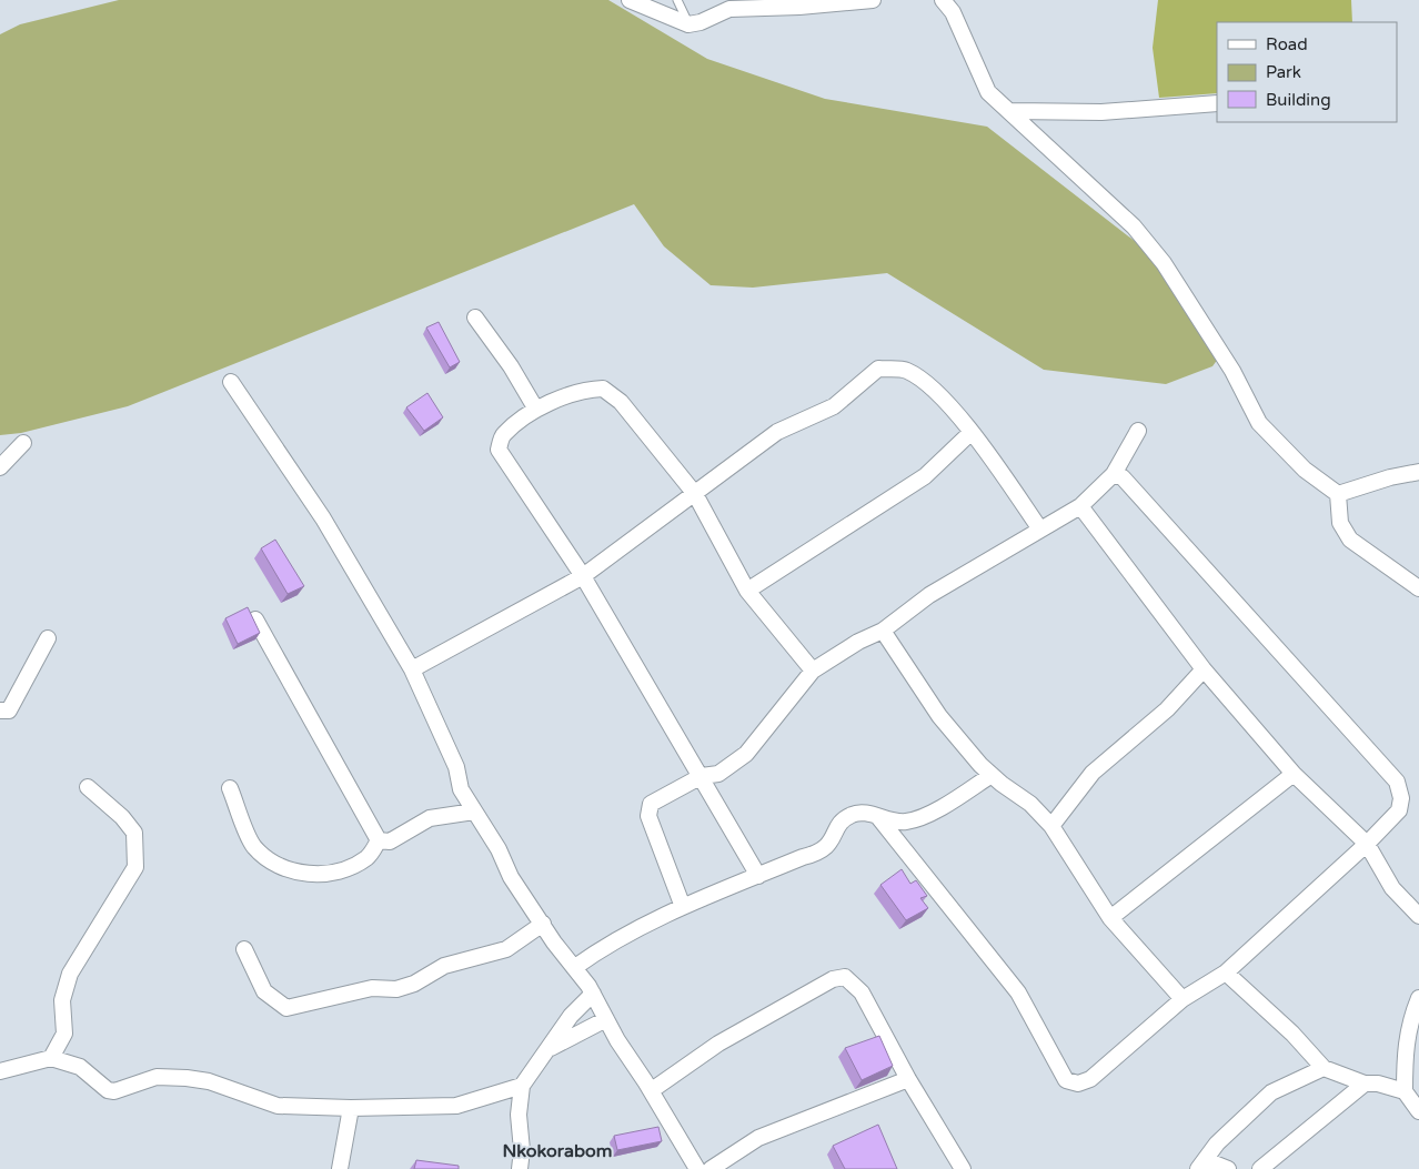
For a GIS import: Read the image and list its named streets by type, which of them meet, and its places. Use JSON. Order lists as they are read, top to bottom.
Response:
{
  "districts": ["Nkokorabom"],
  "legend": ["Road", "Park", "Building"]
}
